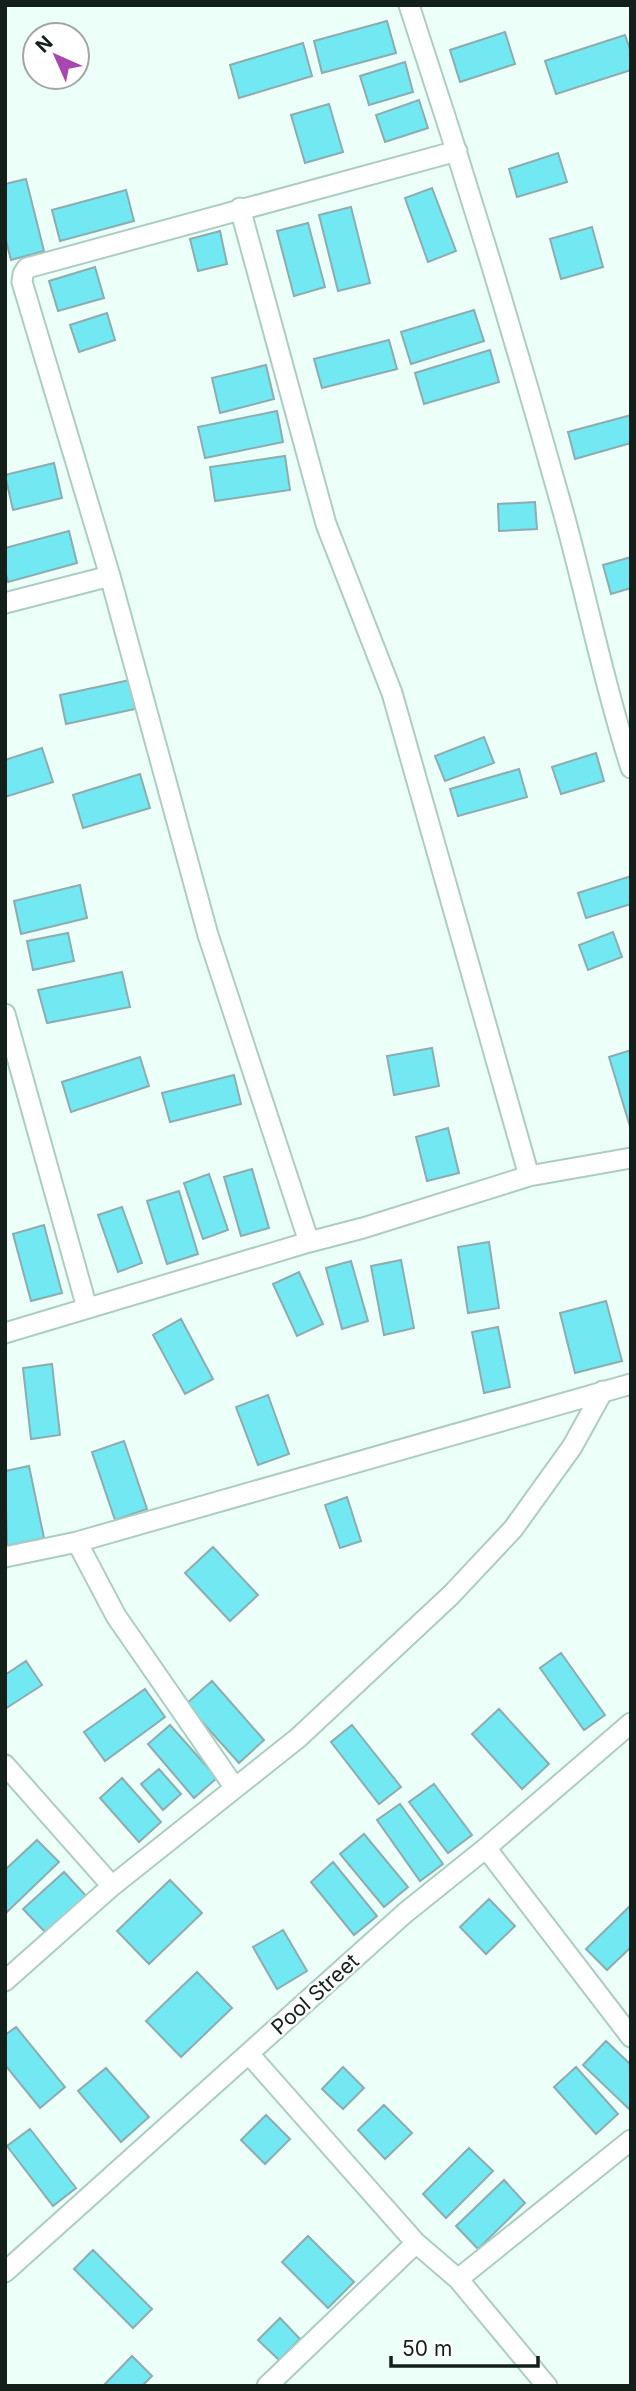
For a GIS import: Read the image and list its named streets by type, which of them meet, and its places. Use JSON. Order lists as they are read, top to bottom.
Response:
{
  "streets": {
    "street": ["Pool Street"]
  },
  "scale_bar": "50 m",
  "north": "top left"
}
